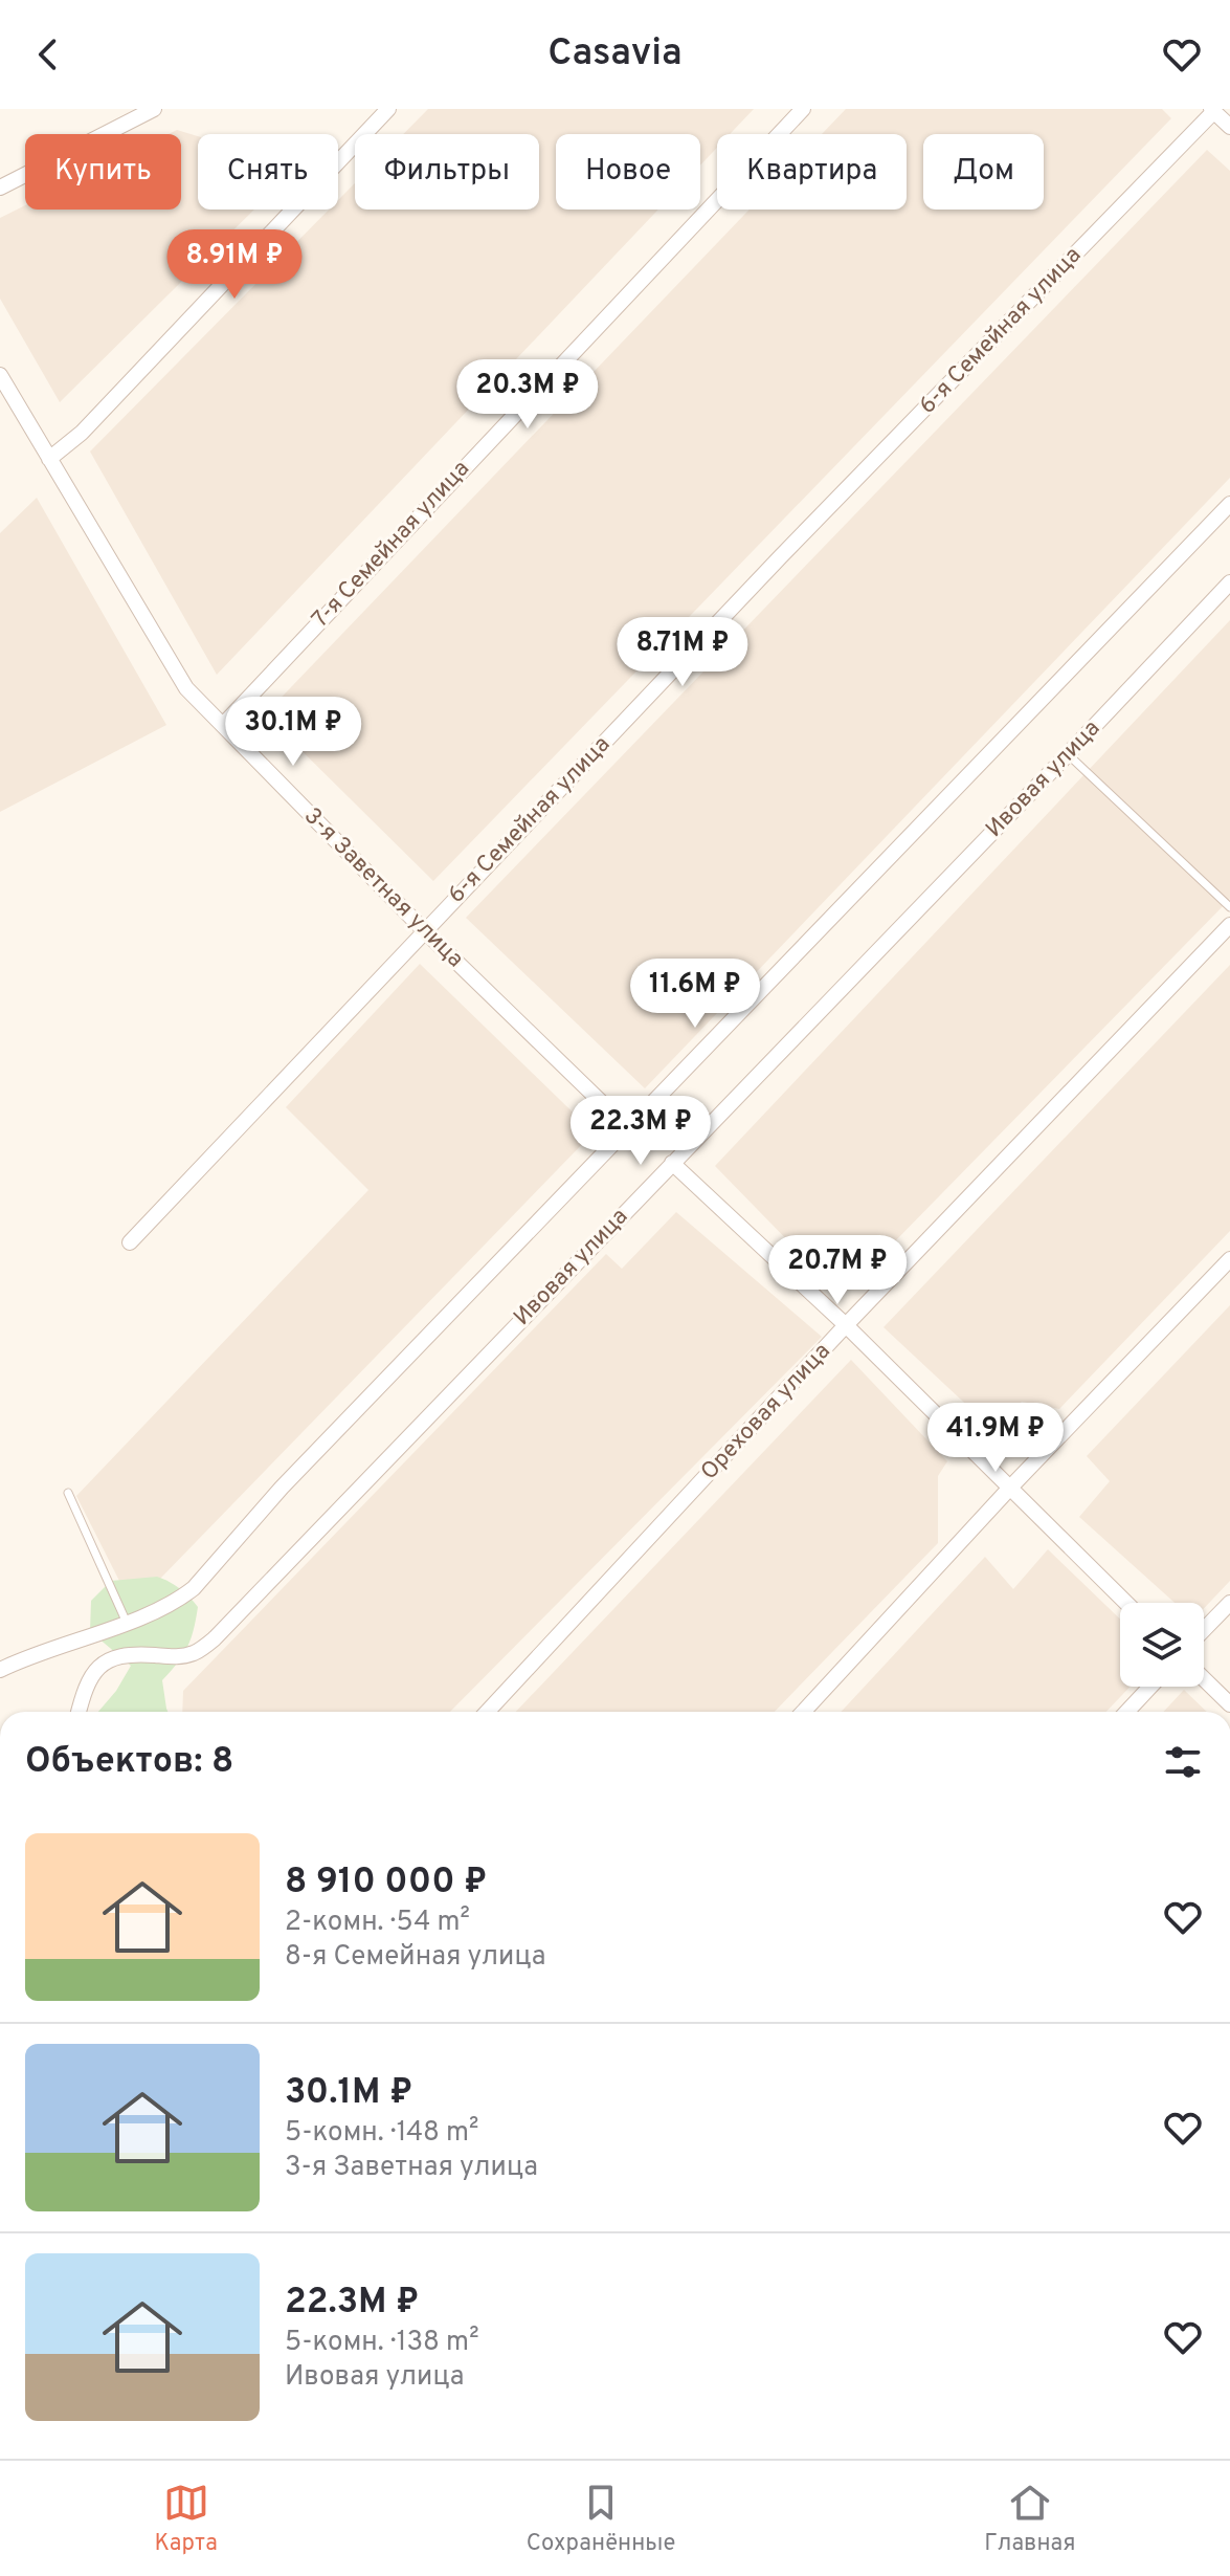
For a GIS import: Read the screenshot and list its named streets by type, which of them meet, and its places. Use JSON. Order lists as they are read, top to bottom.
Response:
{
  "streets": {
    "street": [
      "6-я Семейная улица",
      "7-я Семейная улица",
      "Ивовая улица",
      "3-я Заветная улица",
      "Ореховая улица"
    ]
  },
  "crossings": [
    ["6-я Семейная улица", "3-я Заветная улица"],
    ["7-я Семейная улица", "3-я Заветная улица"]
  ],
  "page": {
    "header": "Casavia",
    "chip": [
      "Купить",
      "Снять",
      "Фильтры",
      "Новое",
      "Квартира",
      "Дом"
    ],
    "price": [
      "8.91M ₽",
      "20.3M ₽",
      "8.71M ₽",
      "30.1M ₽",
      "11.6M ₽",
      "22.3M ₽",
      "20.7M ₽",
      "41.9M ₽"
    ],
    "heading": "Объектов: 8",
    "list": [
      {
        "name": "8 910 000 ₽",
        "note": "2-комн. · 54 m² · 8-я Семейная улица"
      },
      {
        "name": "30.1M ₽",
        "note": "5-комн. · 148 m² · 3-я Заветная улица"
      },
      {
        "name": "22.3M ₽",
        "note": "5-комн. · 138 m² · Ивовая улица"
      }
    ],
    "tabs": ["Карта", "Сохранённые", "Главная"]
  }
}
